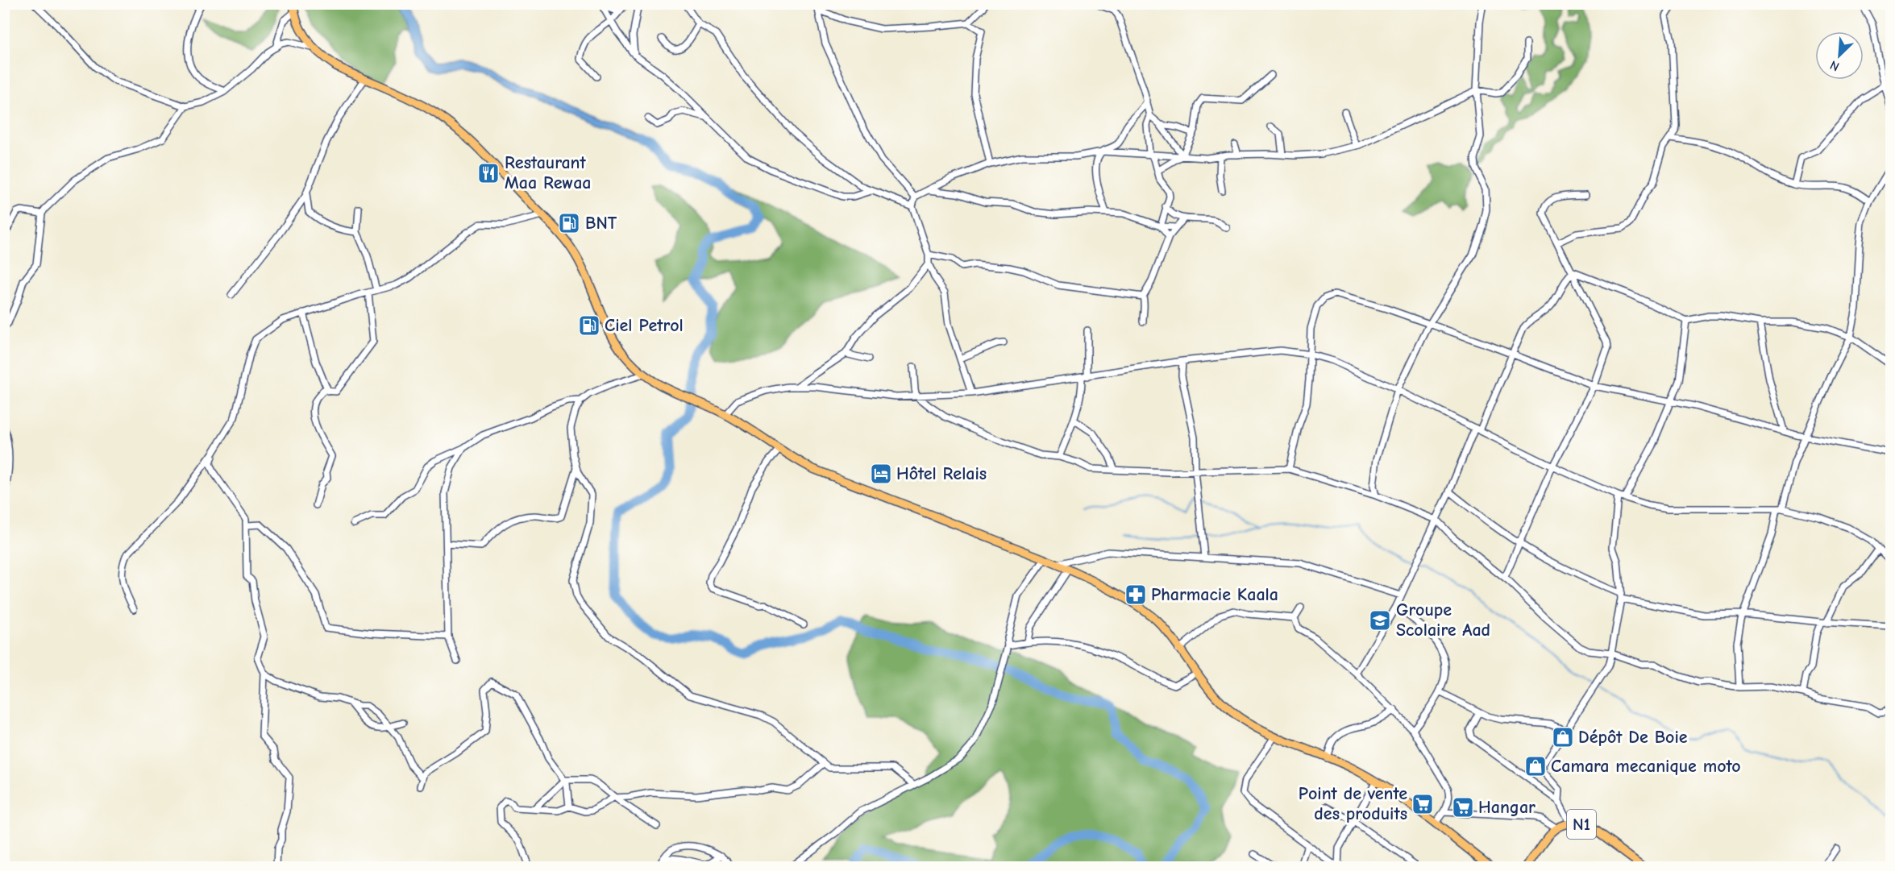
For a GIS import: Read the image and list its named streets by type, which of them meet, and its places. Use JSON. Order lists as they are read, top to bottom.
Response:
{
  "streets": {
    "highway": ["N1"]
  },
  "places": {
    "restaurant": ["Restaurant Maa Rewaa"],
    "fuel station": ["BNT", "Ciel Petrol"],
    "hotel": ["Hôtel Relais"],
    "pharmacy": ["Pharmacie Kaala"],
    "school or university": ["Groupe Scolaire Aad"],
    "shop": ["Dépôt De Boie", "Camara mecanique moto"],
    "supermarket": ["Point de vente des produits", "Hangar"]
  },
  "north": "bottom left"
}
